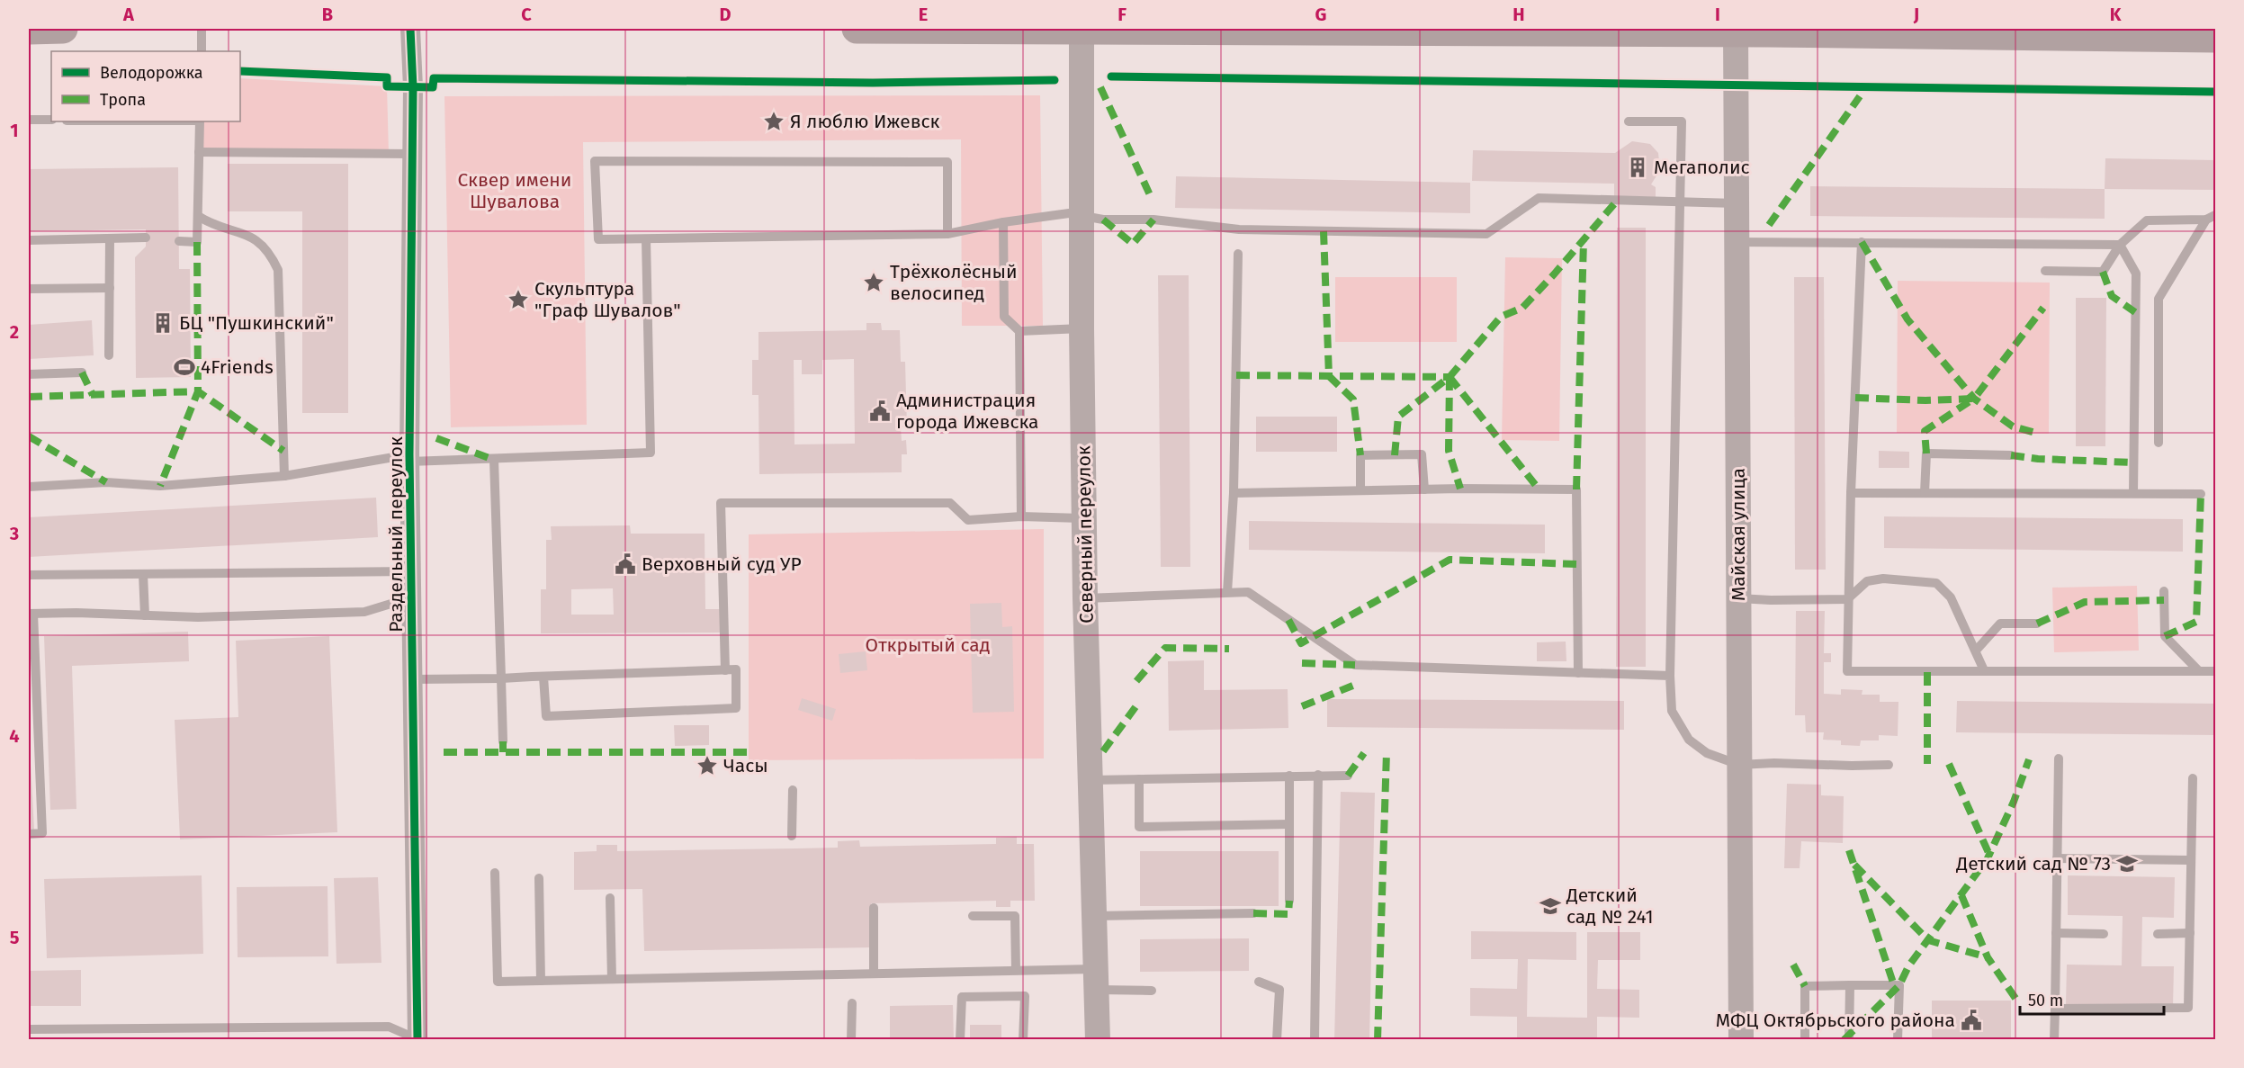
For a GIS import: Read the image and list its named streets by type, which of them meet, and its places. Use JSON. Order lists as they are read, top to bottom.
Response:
{
  "streets": {
    "street": ["Раздельный переулок", "Северный переулок", "Майская улица"]
  },
  "parks": ["Сквер имени Шувалова", "Открытый сад"],
  "places": {
    "place": [
      "Я люблю Ижевск",
      "Трёхколёсный велосипед",
      "Скульптура \"Граф Шувалов\"",
      "Часы"
    ],
    "building": ["Мегаполис", "БЦ \"Пушкинский\""],
    "sports": ["4Friends"],
    "public building": ["Администрация города Ижевска", "Верховный суд УР", "МФЦ Октябрьского района"],
    "school or university": ["Детский сад № 73", "Детский сад № 241"]
  },
  "legend": ["Велодорожка", "Тропа"],
  "scale_bar": "50 m",
  "grid": {
    "columns": [
      "A",
      "B",
      "C",
      "D",
      "E",
      "F",
      "G",
      "H",
      "I",
      "J",
      "K"
    ],
    "rows": [
      "1",
      "2",
      "3",
      "4",
      "5"
    ]
  }
}
